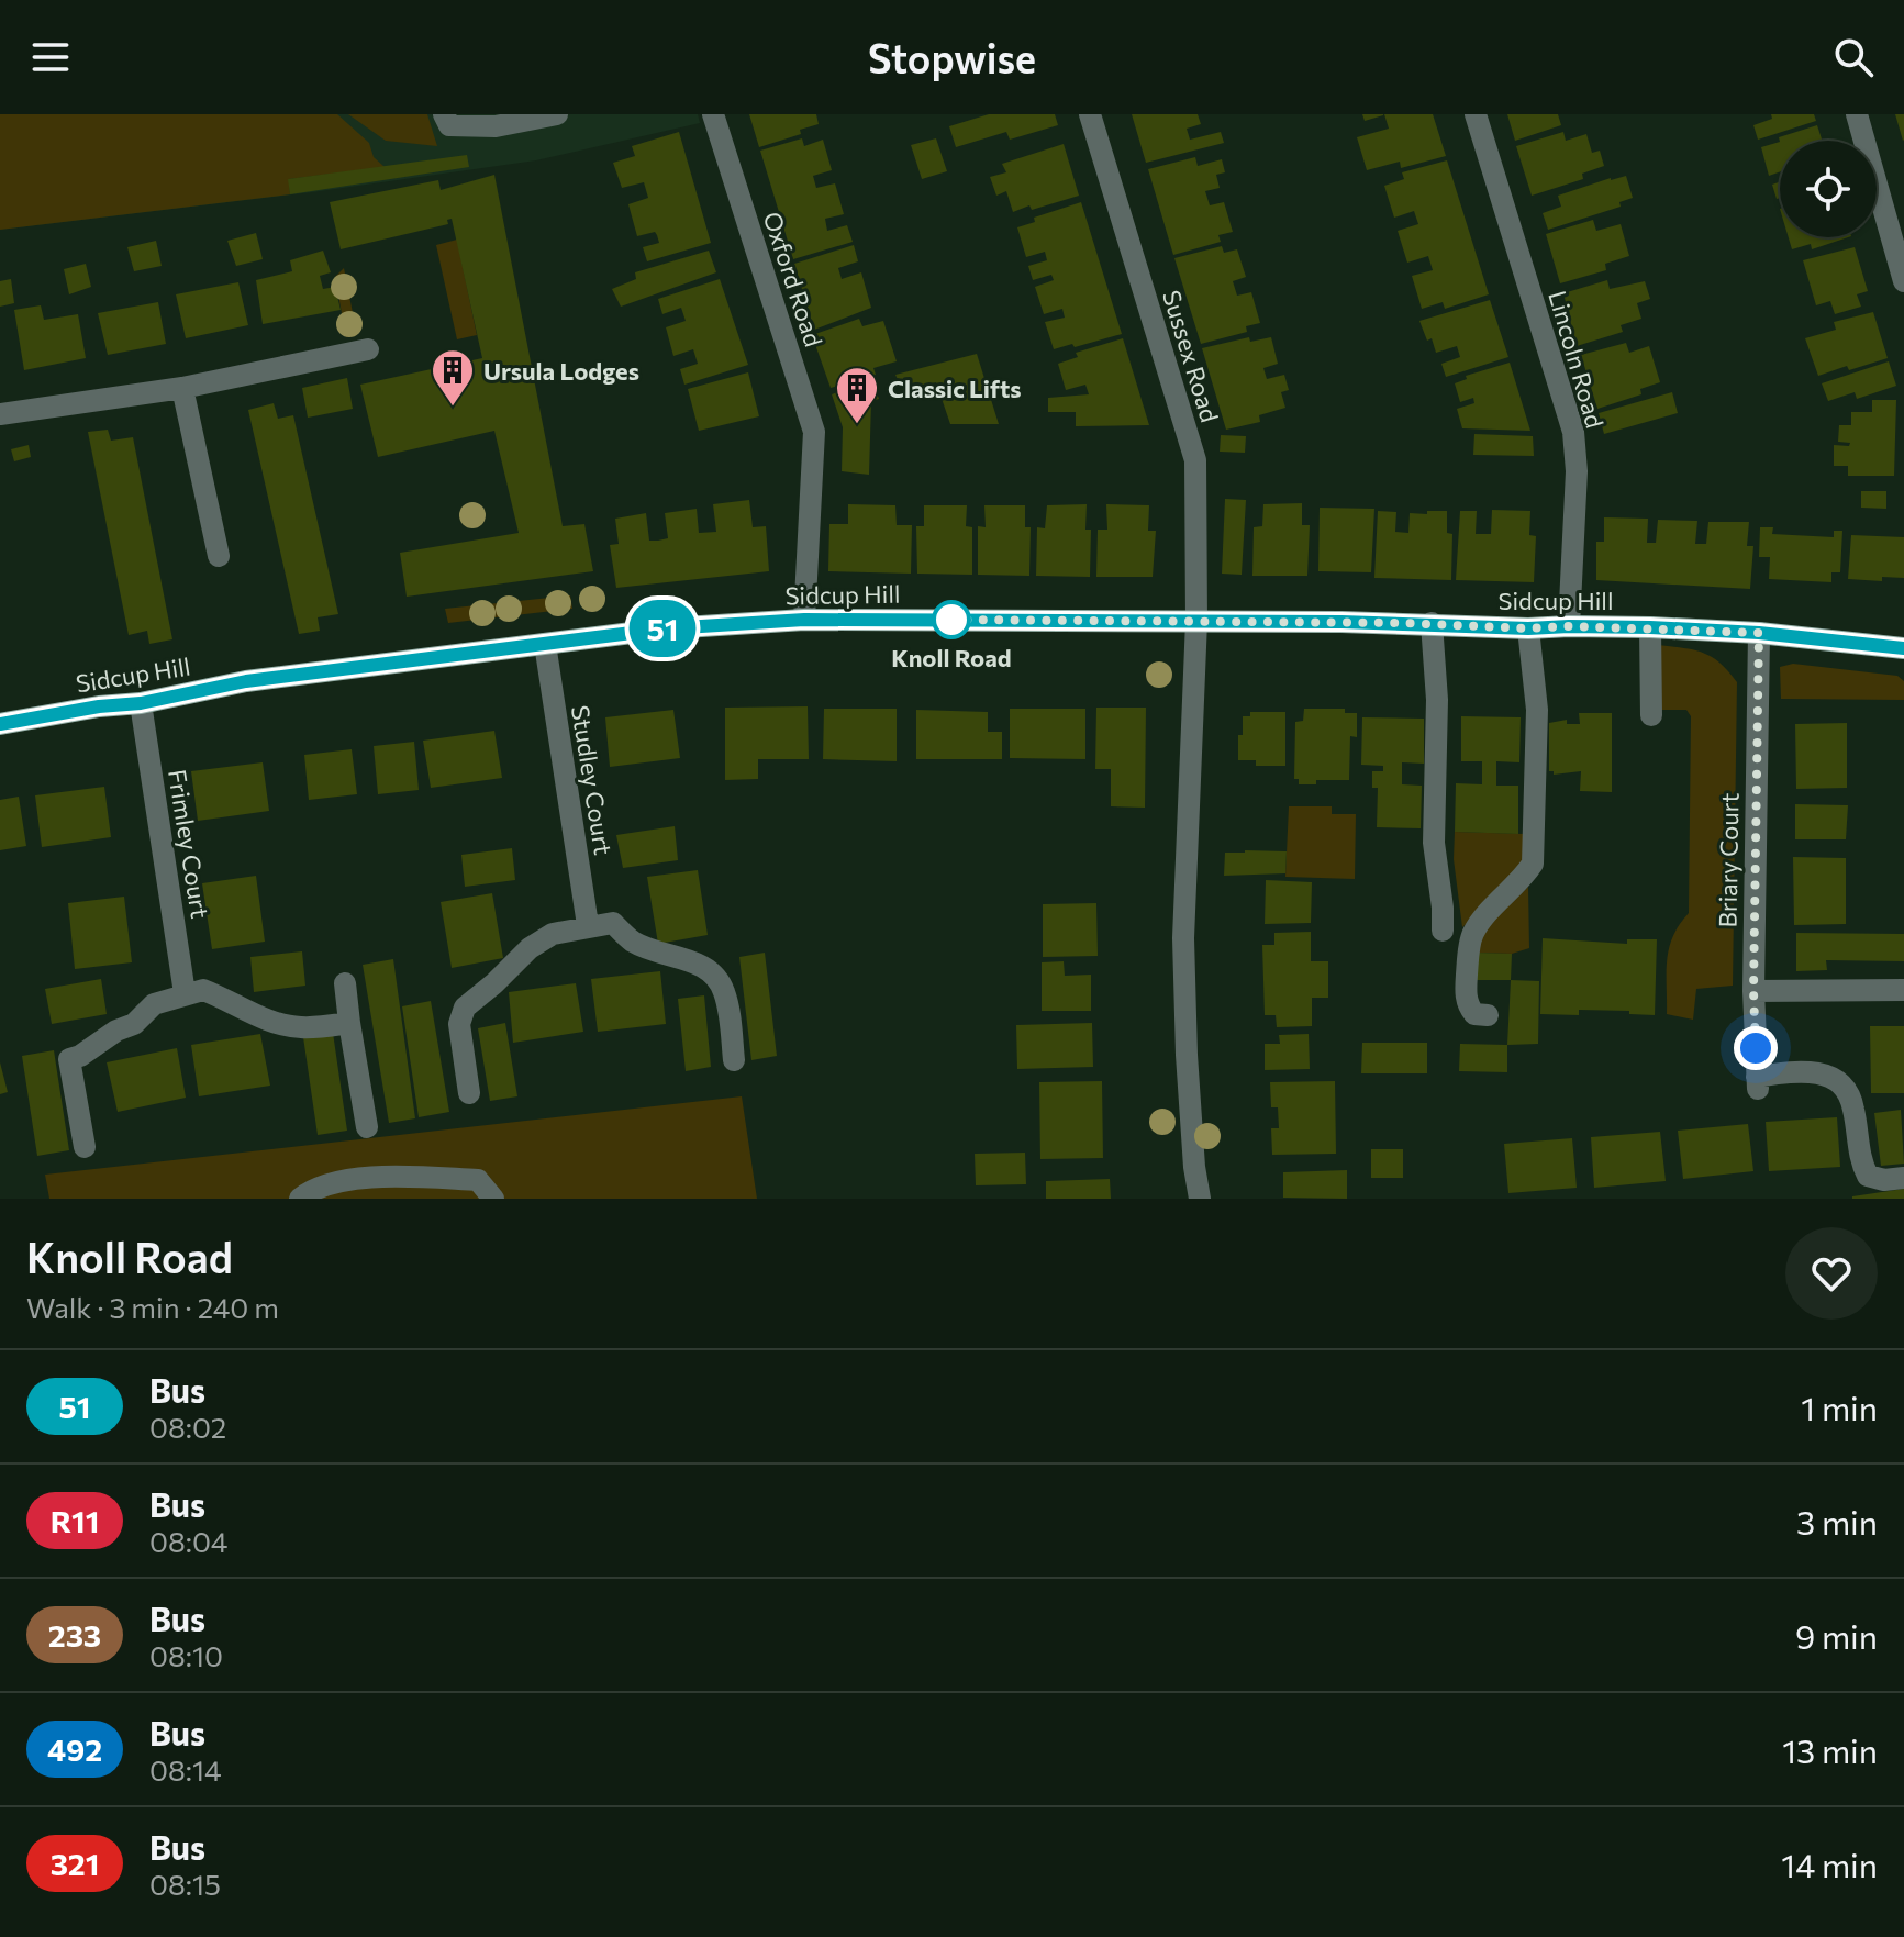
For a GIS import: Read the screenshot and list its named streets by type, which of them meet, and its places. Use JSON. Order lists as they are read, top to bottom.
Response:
{
  "streets": {
    "main road": ["Sidcup Hill"],
    "street": [
      "Oxford Road",
      "Sussex Road",
      "Lincoln Road",
      "Studley Court",
      "Frimley Court",
      "Briary Court"
    ]
  },
  "crossings": [
    ["Oxford Road", "Sidcup Hill"],
    ["Sussex Road", "Sidcup Hill"],
    ["Lincoln Road", "Sidcup Hill"],
    ["Sidcup Hill", "Studley Court"],
    ["Sidcup Hill", "Frimley Court"],
    ["Sidcup Hill", "Briary Court"]
  ],
  "places": {
    "building": ["Ursula Lodges", "Classic Lifts"],
    "other": ["Knoll Road"]
  },
  "lines": ["bus line 51"],
  "page": {
    "header": "Stopwise",
    "on_map": "51",
    "heading": ["Knoll Road", "Walk · 3 min · 240 m"],
    "list": [
      {
        "mark": "51",
        "name": "Bus",
        "note": "08:02",
        "value": "1 min"
      },
      {
        "mark": "R11",
        "name": "Bus",
        "note": "08:04",
        "value": "3 min"
      },
      {
        "mark": "233",
        "name": "Bus",
        "note": "08:10",
        "value": "9 min"
      },
      {
        "mark": "492",
        "name": "Bus",
        "note": "08:14",
        "value": "13 min"
      },
      {
        "mark": "321",
        "name": "Bus",
        "note": "08:15",
        "value": "14 min"
      }
    ]
  }
}
